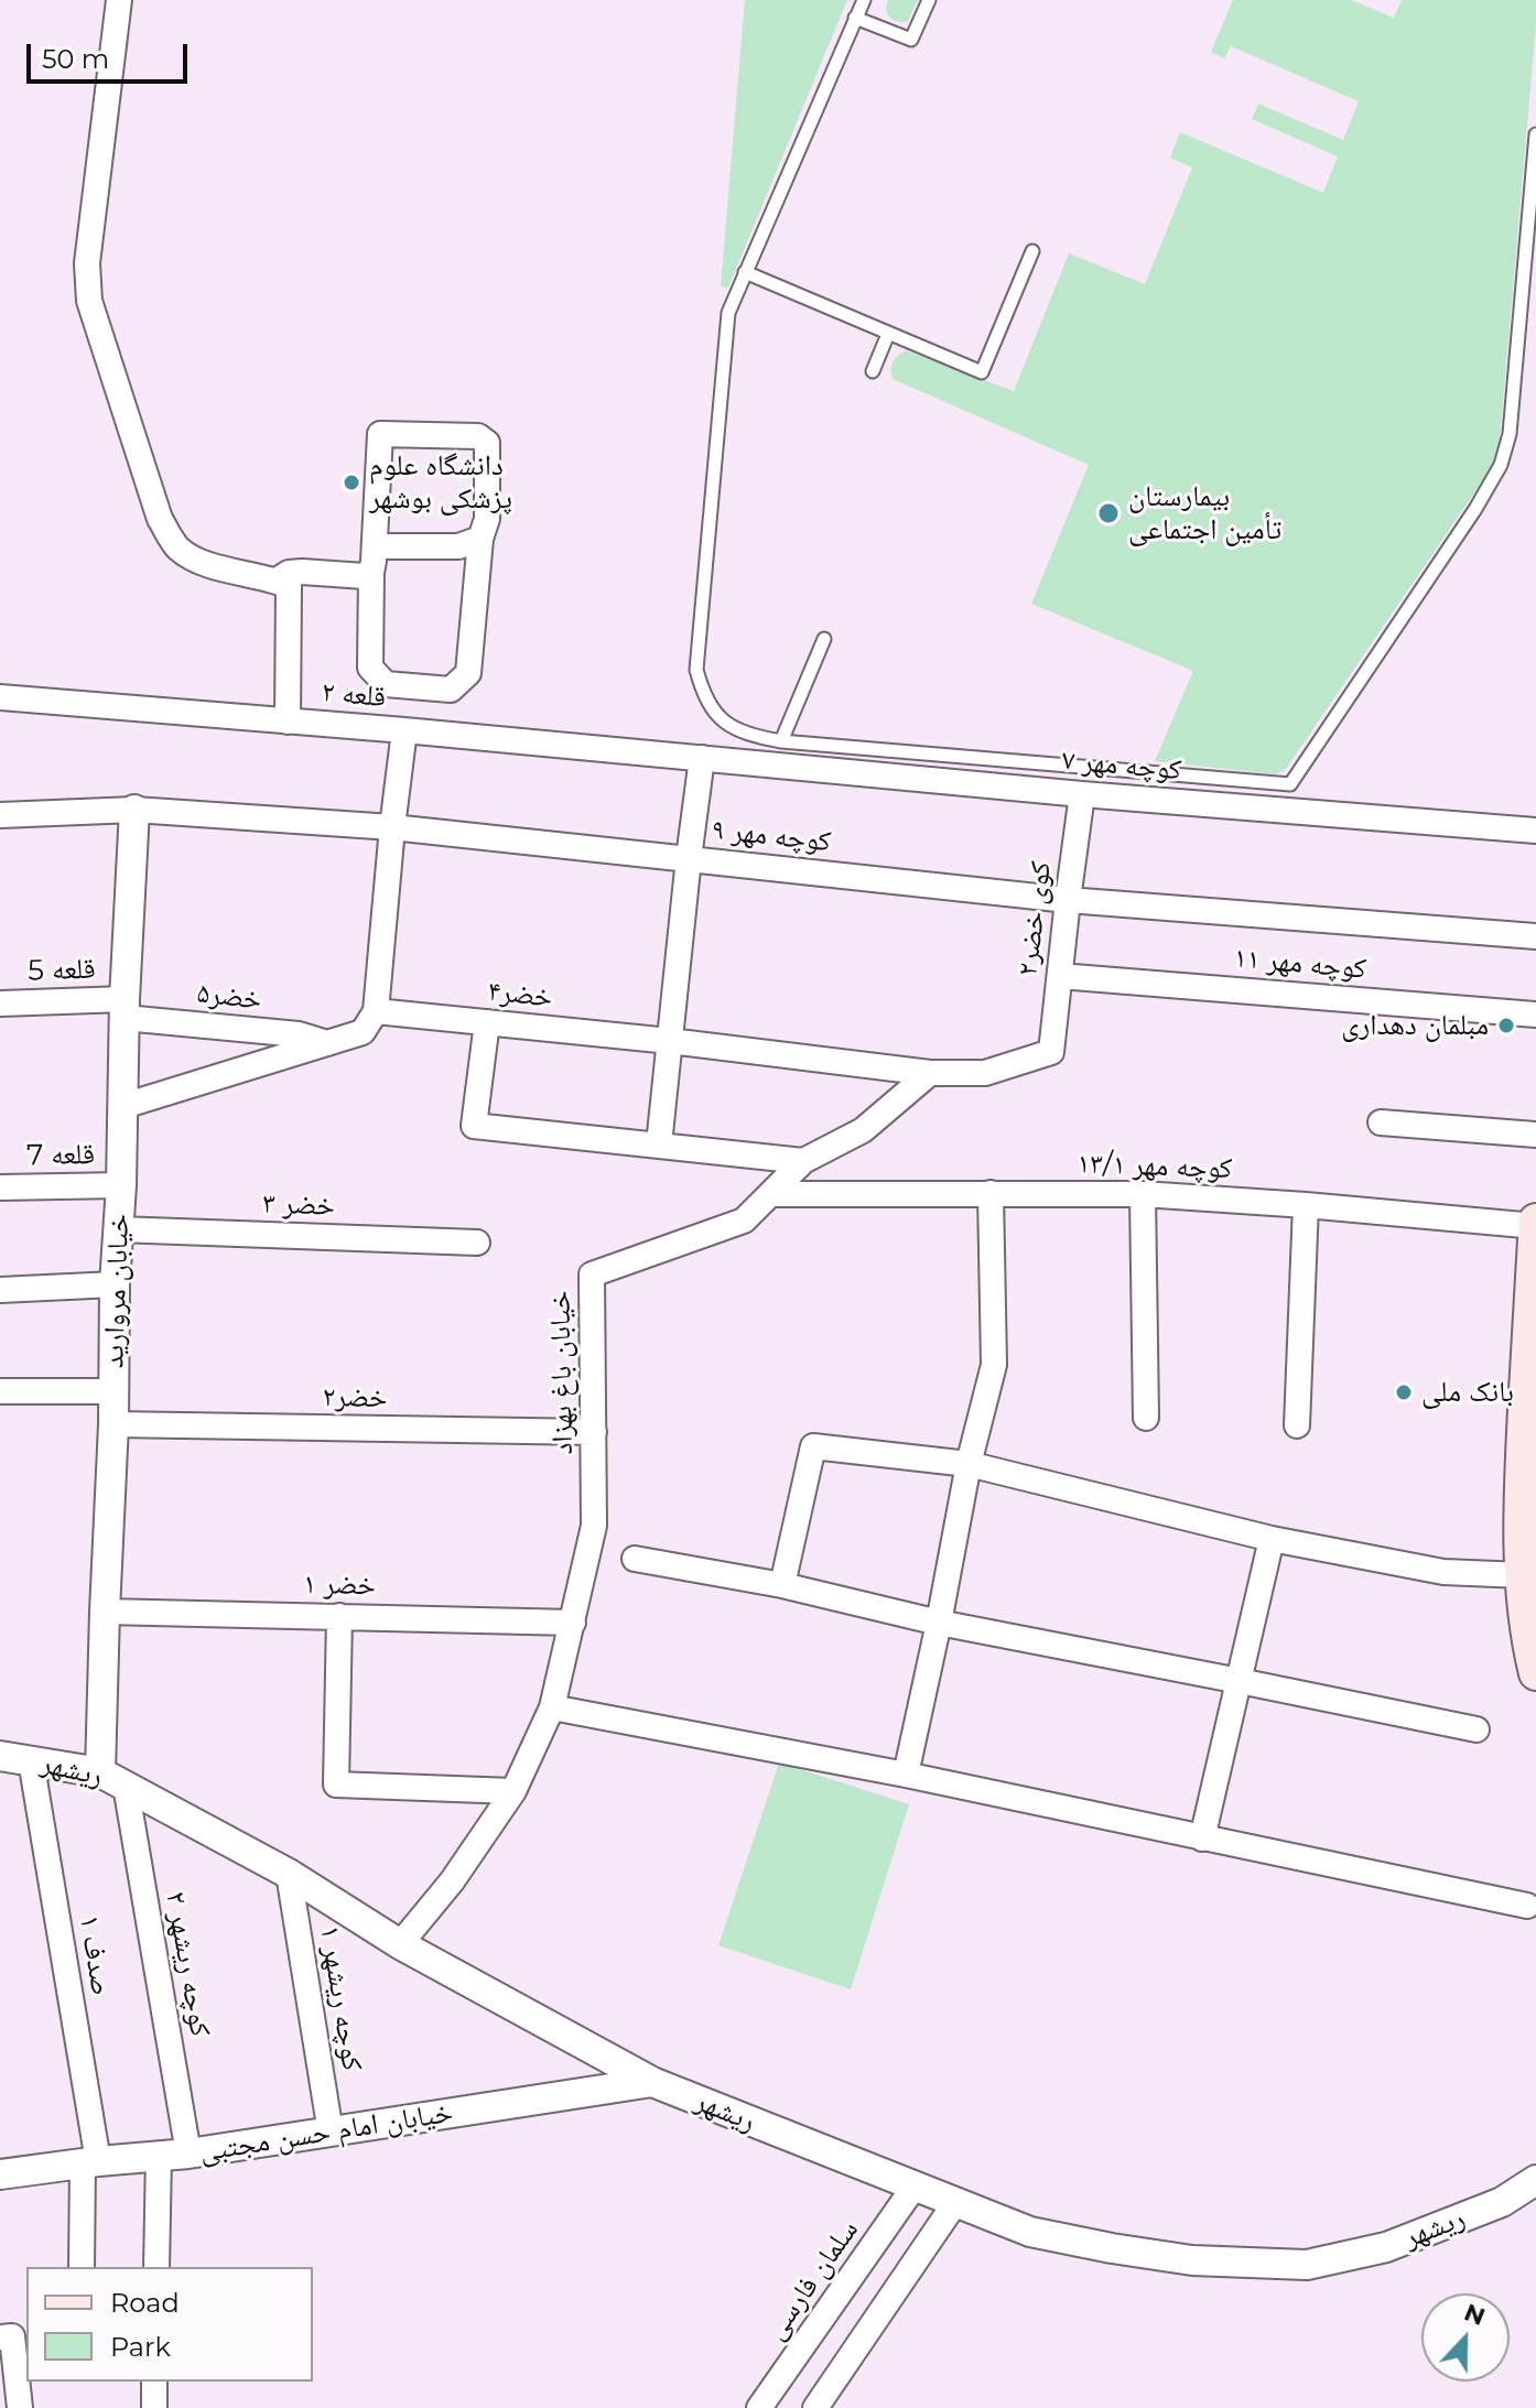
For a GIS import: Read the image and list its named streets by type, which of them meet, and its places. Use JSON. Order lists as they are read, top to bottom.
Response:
{
  "streets": {
    "street": [
      "قلعه ۲",
      "کوچه مهر ۷",
      "کوچه مهر ۹",
      "کوی خضر۲",
      "کوچه مهر ۱۱",
      "قلعه 5",
      "خضر۴",
      "خضر۵",
      "قلعه 7",
      "کوچه مهر ۱۳/۱",
      "خضر ۳",
      "خیابان مروارید",
      "خیابان باغ بهزاد",
      "خضر۲",
      "خضر ۱",
      "ریشهر",
      "صدف ۱",
      "کوچه ریشهر ۲",
      "کوچه ریشهر ۱",
      "خیابان امام حسن مجتبی",
      "سلمان فارسی"
    ]
  },
  "crossings": [
    ["قلعه ۲", "کوچه مهر ۷"],
    ["کوچه مهر ۷", "کوی خضر۲"],
    ["کوچه مهر ۹", "کوی خضر۲"],
    ["کوچه مهر ۹", "خیابان مروارید"],
    ["کوی خضر۲", "کوچه مهر ۱۱"],
    ["کوی خضر۲", "خضر۴"],
    ["کوی خضر۲", "خیابان باغ بهزاد"],
    ["قلعه 5", "خضر۵"],
    ["قلعه 5", "خیابان مروارید"],
    ["خضر۴", "خیابان باغ بهزاد"],
    ["خضر۵", "خیابان مروارید"],
    ["قلعه 7", "خیابان مروارید"],
    ["کوچه مهر ۱۳/۱", "خیابان باغ بهزاد"],
    ["خضر ۳", "خیابان مروارید"],
    ["خیابان مروارید", "خضر۲"],
    ["خیابان مروارید", "خضر ۱"],
    ["خیابان مروارید", "ریشهر"],
    ["خیابان مروارید", "کوچه ریشهر ۲"],
    ["خیابان باغ بهزاد", "خضر۲"],
    ["خیابان باغ بهزاد", "خضر ۱"],
    ["خیابان باغ بهزاد", "ریشهر"],
    ["ریشهر", "صدف ۱"],
    ["ریشهر", "کوچه ریشهر ۲"],
    ["ریشهر", "کوچه ریشهر ۱"],
    ["ریشهر", "خیابان امام حسن مجتبی"],
    ["ریشهر", "سلمان فارسی"],
    ["صدف ۱", "خیابان امام حسن مجتبی"],
    ["کوچه ریشهر ۲", "خیابان امام حسن مجتبی"],
    ["کوچه ریشهر ۱", "خیابان امام حسن مجتبی"]
  ],
  "places": [
    "دانشگاه علوم پزشکی بوشهر",
    "بیمارستان تأمین اجتماعی",
    "مبلمان دهداری",
    "بانک ملی"
  ],
  "legend": ["Road", "Park"],
  "scale_bar": "50 m",
  "north": "top"
}
